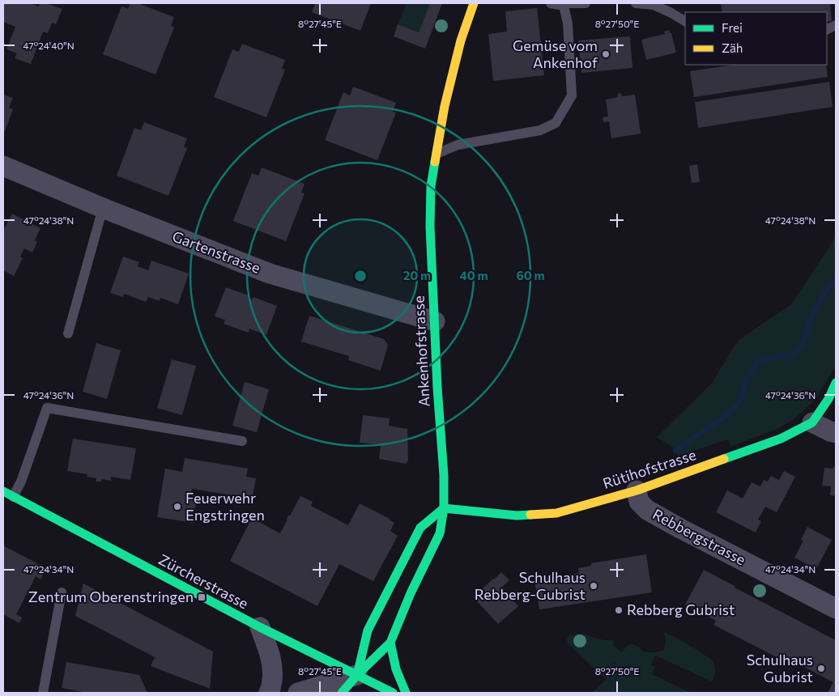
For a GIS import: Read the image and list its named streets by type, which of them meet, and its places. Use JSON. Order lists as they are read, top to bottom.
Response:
{
  "streets": {
    "street": [
      "Gartenstrasse",
      "Ankenhofstrasse",
      "Rütihofstrasse",
      "Rebbergstrasse",
      "Zürcherstrasse"
    ]
  },
  "crossings": [
    ["Gartenstrasse", "Ankenhofstrasse"],
    ["Ankenhofstrasse", "Rütihofstrasse"],
    ["Rütihofstrasse", "Rebbergstrasse"]
  ],
  "places": {
    "other": [
      "Gemüse vom Ankenhof",
      "Feuerwehr Engstringen",
      "Schulhaus Rebberg-Gubrist",
      "Rebberg Gubrist",
      "Schulhaus Gubrist"
    ],
    "transit": ["Zentrum Oberenstringen"]
  },
  "legend": ["Frei", "Zäh"],
  "coordinates": [
    "8°27'45\"E",
    "8°27'50\"E",
    "47°24'40\"N",
    "47°24'38\"N",
    "47°24'36\"N",
    "47°24'34\"N"
  ],
  "rings": ["20 m", "40 m", "60 m"]
}
